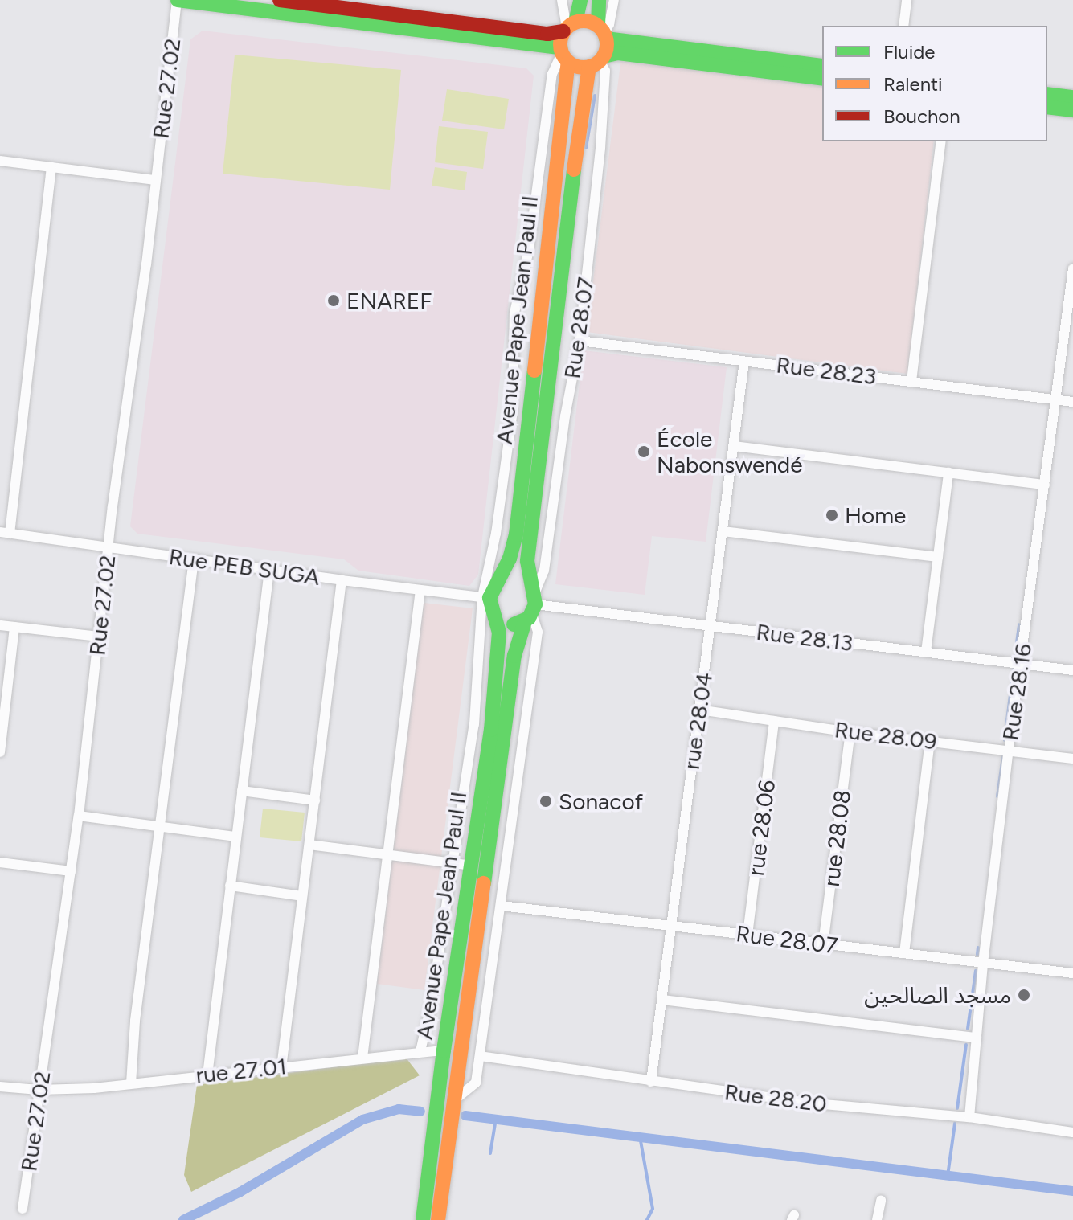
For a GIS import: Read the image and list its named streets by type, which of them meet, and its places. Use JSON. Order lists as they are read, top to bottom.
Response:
{
  "streets": {
    "main road": ["Avenue Pape Jean Paul II"],
    "street": [
      "Rue 27.02",
      "Rue 28.07",
      "Rue 28.23",
      "Rue PEB SUGA",
      "Rue 28.13",
      "Rue 28.16",
      "rue 28.04",
      "Rue 28.09",
      "rue 28.06",
      "rue 28.08",
      "rue 27.01",
      "Rue 28.20"
    ]
  },
  "crossings": [
    ["Rue 27.02", "Rue PEB SUGA"],
    ["Rue 27.02", "rue 27.01"],
    ["Avenue Pape Jean Paul II", "Rue 28.07"],
    ["Avenue Pape Jean Paul II", "Rue PEB SUGA"],
    ["Avenue Pape Jean Paul II", "Rue 28.13"],
    ["Avenue Pape Jean Paul II", "rue 27.01"],
    ["Rue 28.07", "Rue 28.23"],
    ["Rue 28.07", "Rue PEB SUGA"],
    ["Rue 28.07", "Rue 28.13"],
    ["Rue 28.07", "Rue 28.16"],
    ["Rue 28.07", "rue 28.04"],
    ["Rue 28.07", "rue 28.06"],
    ["Rue 28.07", "rue 28.08"],
    ["Rue 28.07", "Rue 28.20"],
    ["Rue 28.23", "Rue 28.16"],
    ["Rue 28.23", "rue 28.04"],
    ["Rue PEB SUGA", "Rue 28.13"],
    ["Rue 28.13", "Rue 28.16"],
    ["Rue 28.13", "rue 28.04"],
    ["Rue 28.16", "Rue 28.09"],
    ["Rue 28.16", "Rue 28.20"],
    ["rue 28.04", "Rue 28.09"],
    ["rue 28.04", "Rue 28.20"],
    ["Rue 28.09", "rue 28.06"],
    ["Rue 28.09", "rue 28.08"]
  ],
  "places": [
    "ENAREF",
    "École Nabonswendé",
    "Home",
    "Sonacof",
    "مسجد الصالحين"
  ],
  "legend": ["Fluide", "Ralenti", "Bouchon"]
}
